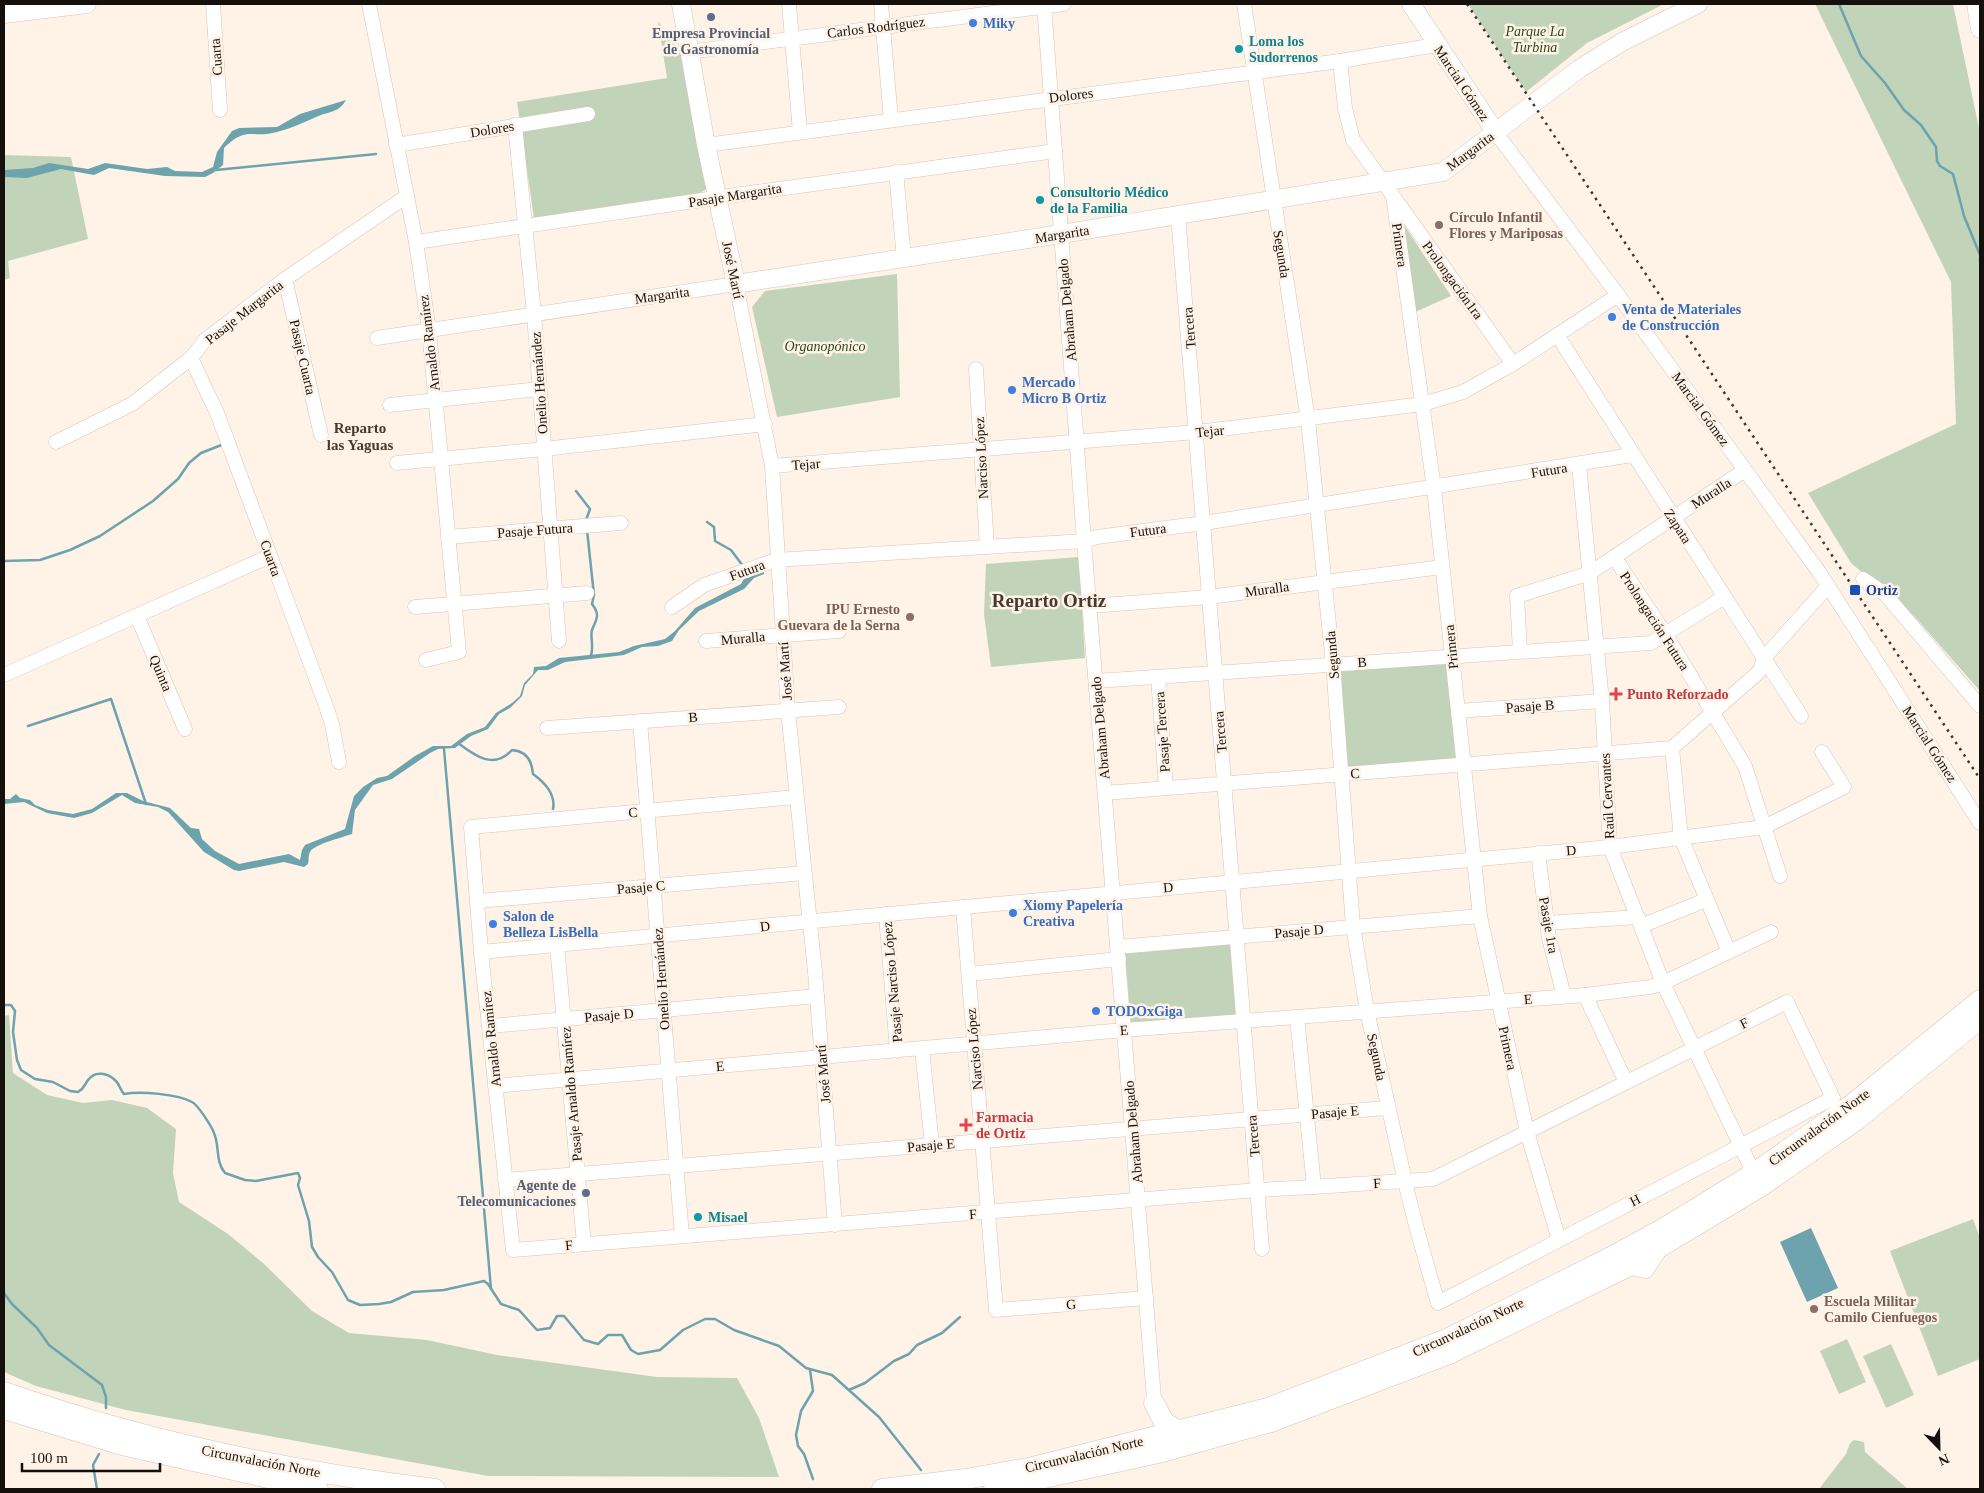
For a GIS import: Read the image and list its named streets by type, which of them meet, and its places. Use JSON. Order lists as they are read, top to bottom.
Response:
{
  "streets": {
    "highway": ["Circunvalación Norte"],
    "main road": ["Marcial Gómez", "Margarita", "José Martí"],
    "street": [
      "Carlos Rodríguez",
      "Cuarta",
      "Dolores",
      "Pasaje Margarita",
      "Primera",
      "Segunda",
      "Prolongación1ra",
      "Abraham Delgado",
      "Tercera",
      "Arnaldo Ramírez",
      "Pasaje Cuarta",
      "Onelio Hernández",
      "Tejar",
      "Narciso López",
      "Futura",
      "Muralla",
      "Zapata",
      "Pasaje Futura",
      "Prolongación Futura",
      "B",
      "Quinta",
      "Pasaje B",
      "Pasaje Tercera",
      "C",
      "Raúl Cervantes",
      "D",
      "Pasaje C",
      "Pasaje 1ra",
      "Pasaje D",
      "Pasaje Narciso López",
      "E",
      "F",
      "Pasaje Arnaldo Ramírez",
      "Pasaje E",
      "H",
      "G"
    ]
  },
  "crossings": [
    ["Carlos Rodríguez", "José Martí"],
    ["Carlos Rodríguez", "Abraham Delgado"],
    ["Cuarta", "Pasaje Margarita"],
    ["Marcial Gómez", "Dolores"],
    ["Marcial Gómez", "Margarita"],
    ["Marcial Gómez", "Tejar"],
    ["Marcial Gómez", "Muralla"],
    ["Dolores", "Primera"],
    ["Dolores", "Segunda"],
    ["Dolores", "José Martí"],
    ["Dolores", "Abraham Delgado"],
    ["Dolores", "Arnaldo Ramírez"],
    ["Dolores", "Onelio Hernández"],
    ["Margarita", "Primera"],
    ["Margarita", "Segunda"],
    ["Margarita", "José Martí"],
    ["Margarita", "Prolongación1ra"],
    ["Margarita", "Abraham Delgado"],
    ["Margarita", "Tercera"],
    ["Margarita", "Arnaldo Ramírez"],
    ["Margarita", "Onelio Hernández"],
    ["Pasaje Margarita", "José Martí"],
    ["Pasaje Margarita", "Abraham Delgado"],
    ["Pasaje Margarita", "Arnaldo Ramírez"],
    ["Pasaje Margarita", "Pasaje Cuarta"],
    ["Pasaje Margarita", "Onelio Hernández"],
    ["Primera", "Prolongación1ra"],
    ["Primera", "Tejar"],
    ["Primera", "Futura"],
    ["Primera", "Muralla"],
    ["Primera", "B"],
    ["Primera", "Pasaje B"],
    ["Primera", "C"],
    ["Primera", "D"],
    ["Primera", "Pasaje D"],
    ["Primera", "E"],
    ["Primera", "F"],
    ["Primera", "H"],
    ["Segunda", "Tejar"],
    ["Segunda", "Futura"],
    ["Segunda", "Muralla"],
    ["Segunda", "B"],
    ["Segunda", "C"],
    ["Segunda", "D"],
    ["Segunda", "Pasaje D"],
    ["Segunda", "E"],
    ["Segunda", "F"],
    ["Segunda", "Pasaje E"],
    ["Segunda", "H"],
    ["José Martí", "Tejar"],
    ["José Martí", "Futura"],
    ["José Martí", "Muralla"],
    ["José Martí", "B"],
    ["José Martí", "C"],
    ["José Martí", "D"],
    ["José Martí", "Pasaje C"],
    ["José Martí", "Pasaje D"],
    ["José Martí", "E"],
    ["José Martí", "F"],
    ["José Martí", "Pasaje E"],
    ["Prolongación1ra", "Tejar"],
    ["Abraham Delgado", "Tejar"],
    ["Abraham Delgado", "Futura"],
    ["Abraham Delgado", "Muralla"],
    ["Abraham Delgado", "B"],
    ["Abraham Delgado", "C"],
    ["Abraham Delgado", "D"],
    ["Abraham Delgado", "Pasaje D"],
    ["Abraham Delgado", "E"],
    ["Abraham Delgado", "F"],
    ["Abraham Delgado", "Pasaje E"],
    ["Abraham Delgado", "Circunvalación Norte"],
    ["Abraham Delgado", "G"],
    ["Tercera", "Tejar"],
    ["Tercera", "Futura"],
    ["Tercera", "Muralla"],
    ["Tercera", "B"],
    ["Tercera", "C"],
    ["Tercera", "D"],
    ["Tercera", "Pasaje D"],
    ["Tercera", "E"],
    ["Tercera", "F"],
    ["Tercera", "Pasaje E"],
    ["Arnaldo Ramírez", "Pasaje Futura"],
    ["Arnaldo Ramírez", "C"],
    ["Arnaldo Ramírez", "D"],
    ["Arnaldo Ramírez", "Pasaje C"],
    ["Arnaldo Ramírez", "Pasaje D"],
    ["Arnaldo Ramírez", "E"],
    ["Arnaldo Ramírez", "F"],
    ["Arnaldo Ramírez", "Pasaje E"],
    ["Onelio Hernández", "Pasaje Futura"],
    ["Onelio Hernández", "B"],
    ["Onelio Hernández", "C"],
    ["Onelio Hernández", "D"],
    ["Onelio Hernández", "Pasaje C"],
    ["Onelio Hernández", "Pasaje D"],
    ["Onelio Hernández", "E"],
    ["Onelio Hernández", "F"],
    ["Onelio Hernández", "Pasaje E"],
    ["Tejar", "Narciso López"],
    ["Tejar", "Zapata"],
    ["Narciso López", "Futura"],
    ["Narciso López", "D"],
    ["Narciso López", "Pasaje D"],
    ["Narciso López", "E"],
    ["Narciso López", "F"],
    ["Narciso López", "Pasaje E"],
    ["Narciso López", "G"],
    ["Futura", "Zapata"],
    ["Futura", "Raúl Cervantes"],
    ["Muralla", "Zapata"],
    ["Muralla", "Prolongación Futura"],
    ["Muralla", "B"],
    ["Muralla", "Raúl Cervantes"],
    ["Zapata", "B"],
    ["Prolongación Futura", "B"],
    ["Prolongación Futura", "D"],
    ["B", "Pasaje Tercera"],
    ["B", "Raúl Cervantes"],
    ["Pasaje B", "Raúl Cervantes"],
    ["Pasaje Tercera", "C"],
    ["C", "Raúl Cervantes"],
    ["Raúl Cervantes", "D"],
    ["Raúl Cervantes", "E"],
    ["Raúl Cervantes", "F"],
    ["Raúl Cervantes", "Circunvalación Norte"],
    ["Raúl Cervantes", "H"],
    ["D", "Pasaje 1ra"],
    ["D", "Pasaje Narciso López"],
    ["D", "Pasaje Arnaldo Ramírez"],
    ["Pasaje 1ra", "E"],
    ["Pasaje D", "Pasaje Arnaldo Ramírez"],
    ["Pasaje Narciso López", "E"],
    ["Pasaje Narciso López", "Pasaje E"],
    ["E", "Pasaje Arnaldo Ramírez"],
    ["F", "Pasaje Arnaldo Ramírez"],
    ["F", "H"],
    ["Pasaje Arnaldo Ramírez", "Pasaje E"]
  ],
  "districts": ["Reparto las Yaguas", "Reparto Ortiz"],
  "parks": ["Parque La Turbina", "Organopónico"],
  "places": {
    "other": [
      "Empresa Provincial de Gastronomía",
      "Miky",
      "Loma los Sudorrenos",
      "Consultorio Médico de la Familia",
      "Círculo Infantil Flores y Mariposas",
      "Venta de Materiales de Construcción",
      "Mercado Micro B Ortiz",
      "IPU Ernesto Guevara de la Serna",
      "Xiomy Papelería Creativa",
      "Salon de Belleza LisBella",
      "TODOxGiga",
      "Agente de Telecomunicaciones",
      "Misael",
      "Escuela Militar Camilo Cienfuegos"
    ],
    "transit": ["Ortiz"],
    "health": ["Punto Reforzado", "Farmacia de Ortiz"]
  },
  "scale_bar": "100 m",
  "north": "bottom right"
}
